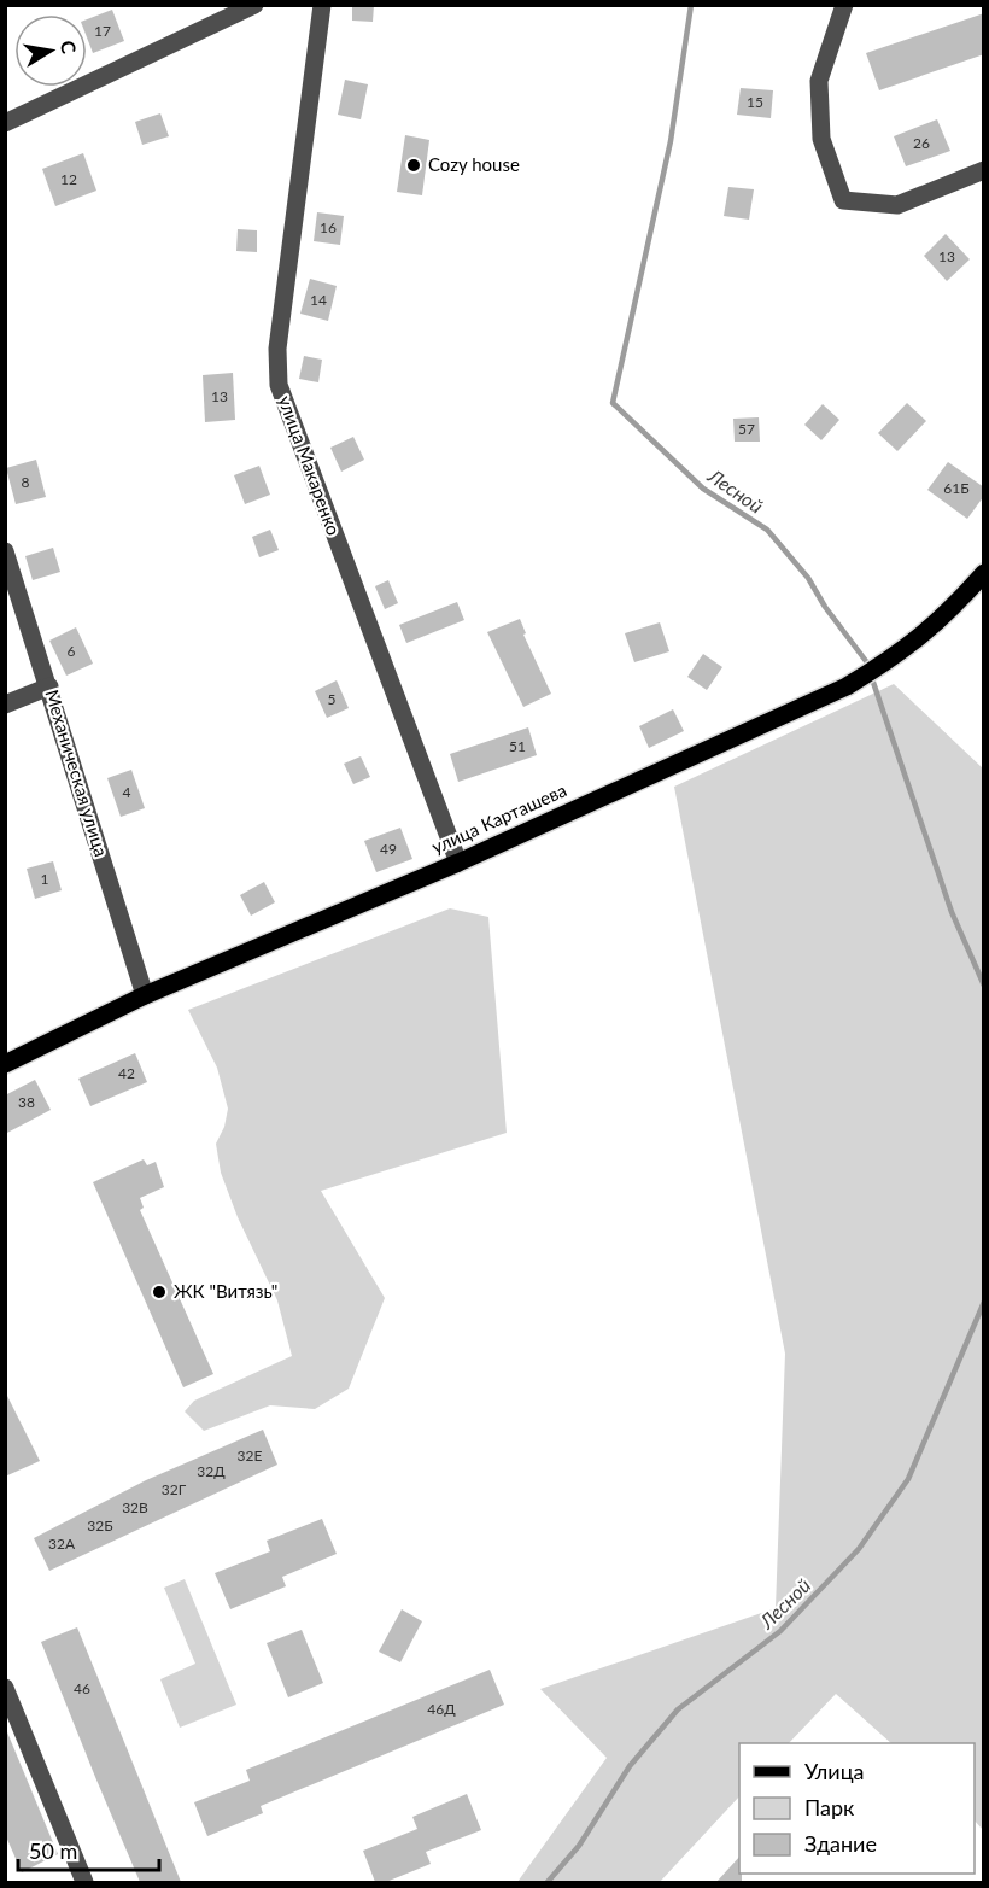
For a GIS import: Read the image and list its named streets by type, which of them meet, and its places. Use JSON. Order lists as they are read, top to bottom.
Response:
{
  "streets": {
    "main road": ["улица Карташева"],
    "street": ["улица Макаренко", "Механическая улица"]
  },
  "crossings": [
    ["улица Макаренко", "улица Карташева"],
    ["Механическая улица", "улица Карташева"]
  ],
  "water": ["Лесной"],
  "places": ["Cozy house", "ЖК \"Витязь\""],
  "house_numbers": [
    "17",
    "15",
    "26",
    "12",
    "16",
    "13",
    "14",
    "13",
    "57",
    "8",
    "61Б",
    "6",
    "5",
    "51",
    "4",
    "49",
    "1",
    "42",
    "38",
    "32Е",
    "32Д",
    "32Г",
    "32В",
    "32Б",
    "32А",
    "46",
    "46Д"
  ],
  "legend": ["Улица", "Парк", "Здание"],
  "scale_bar": "50 m",
  "north": "right"
}
